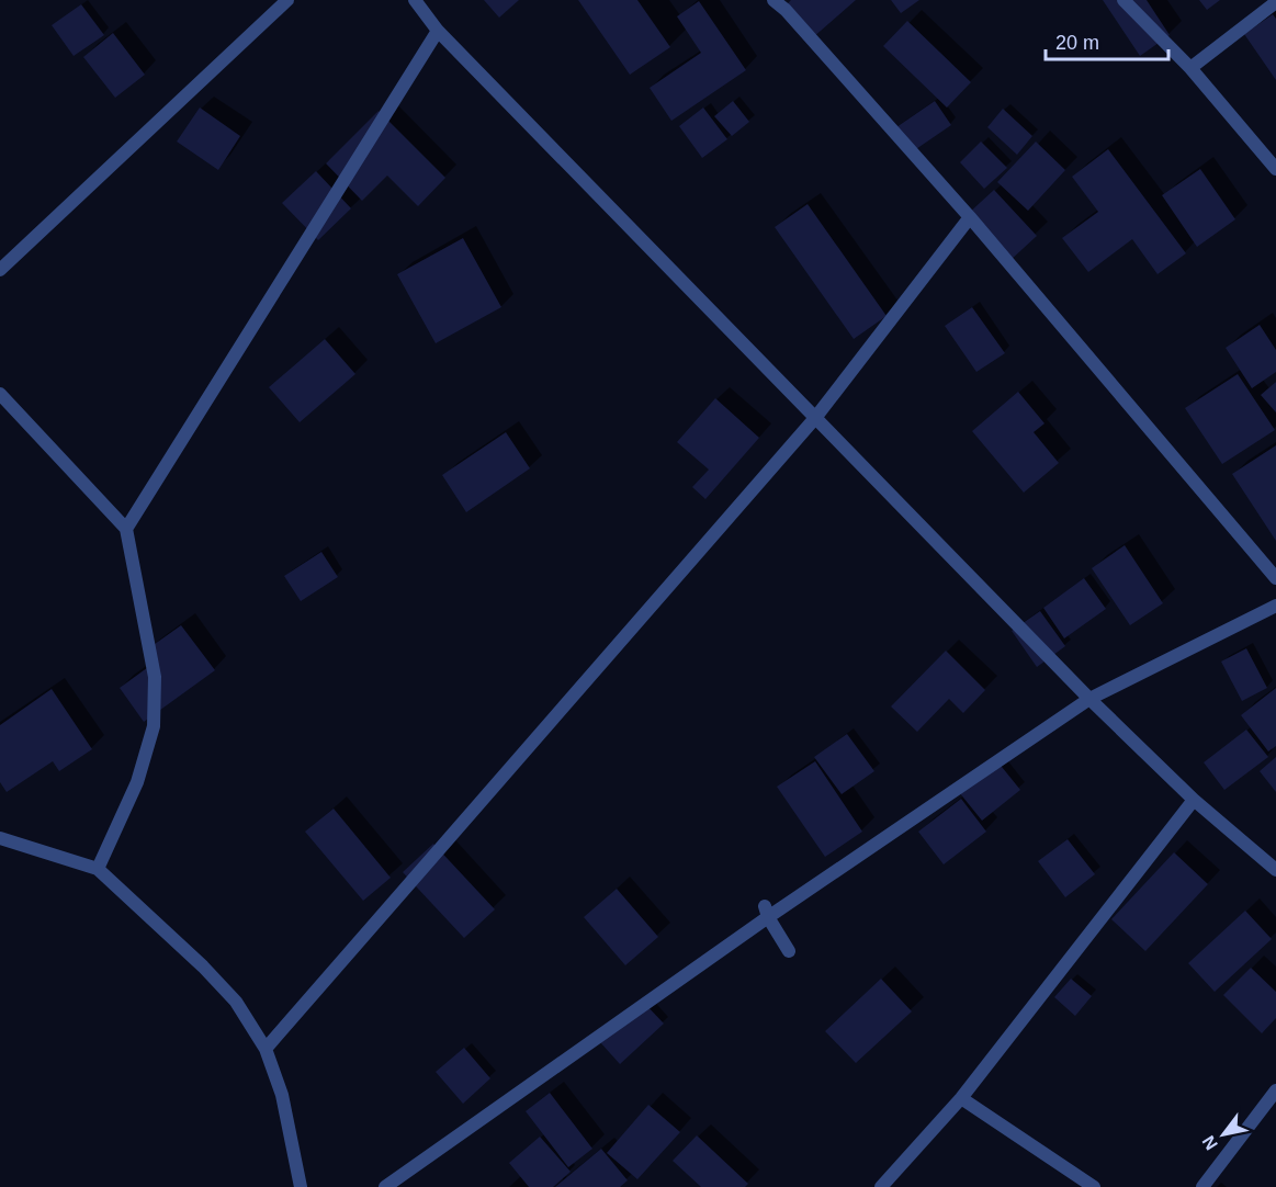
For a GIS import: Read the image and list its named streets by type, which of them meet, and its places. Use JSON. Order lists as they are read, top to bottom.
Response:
{
  "scale_bar": "20 m",
  "north": "bottom left"
}
